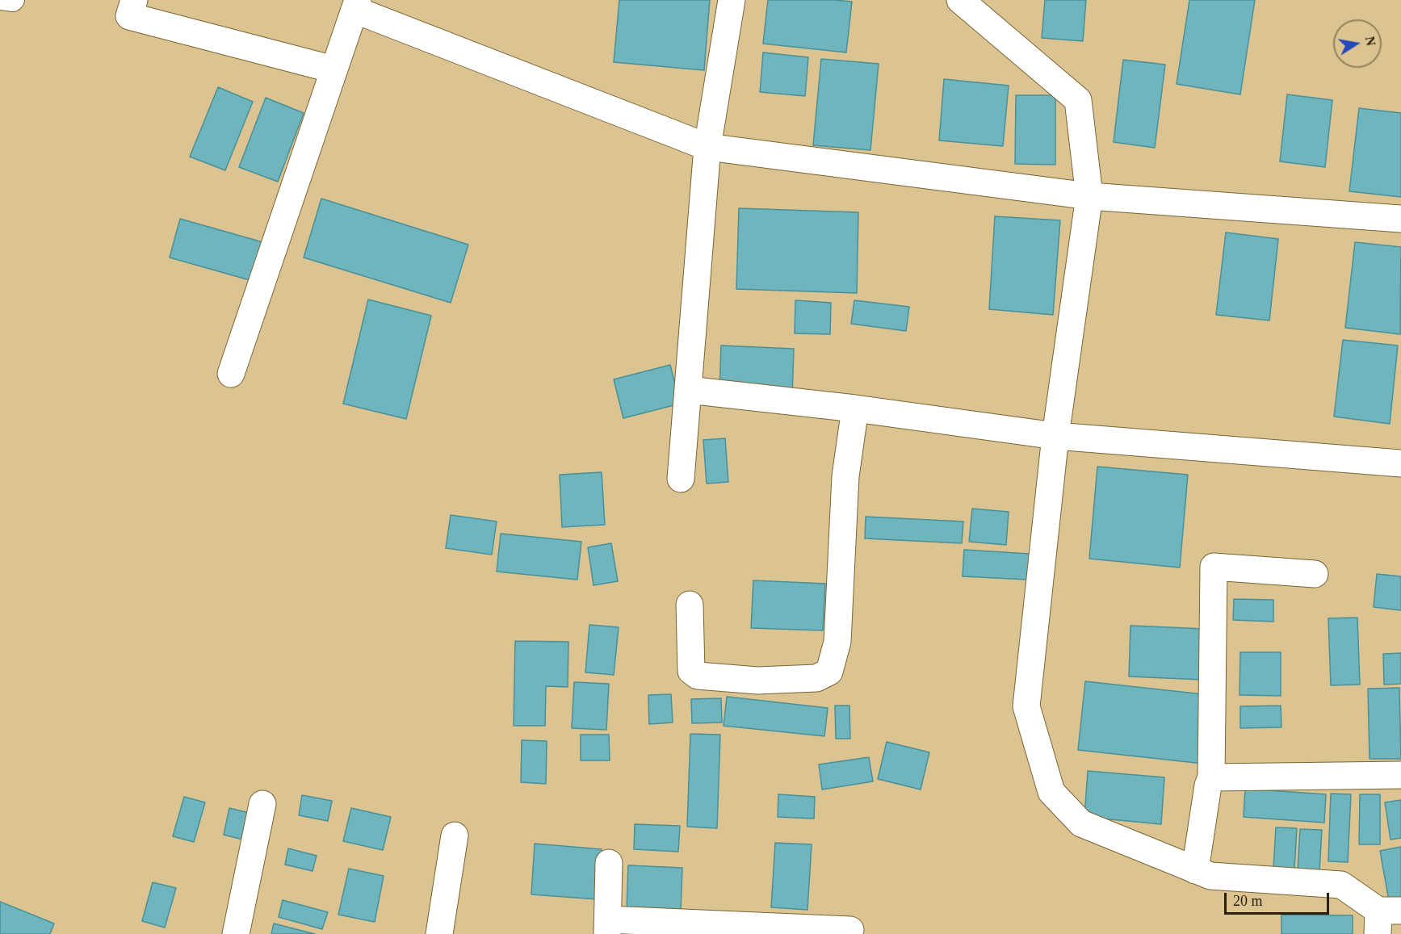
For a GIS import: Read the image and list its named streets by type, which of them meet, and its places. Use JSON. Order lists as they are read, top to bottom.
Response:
{
  "scale_bar": "20 m",
  "north": "right"
}
